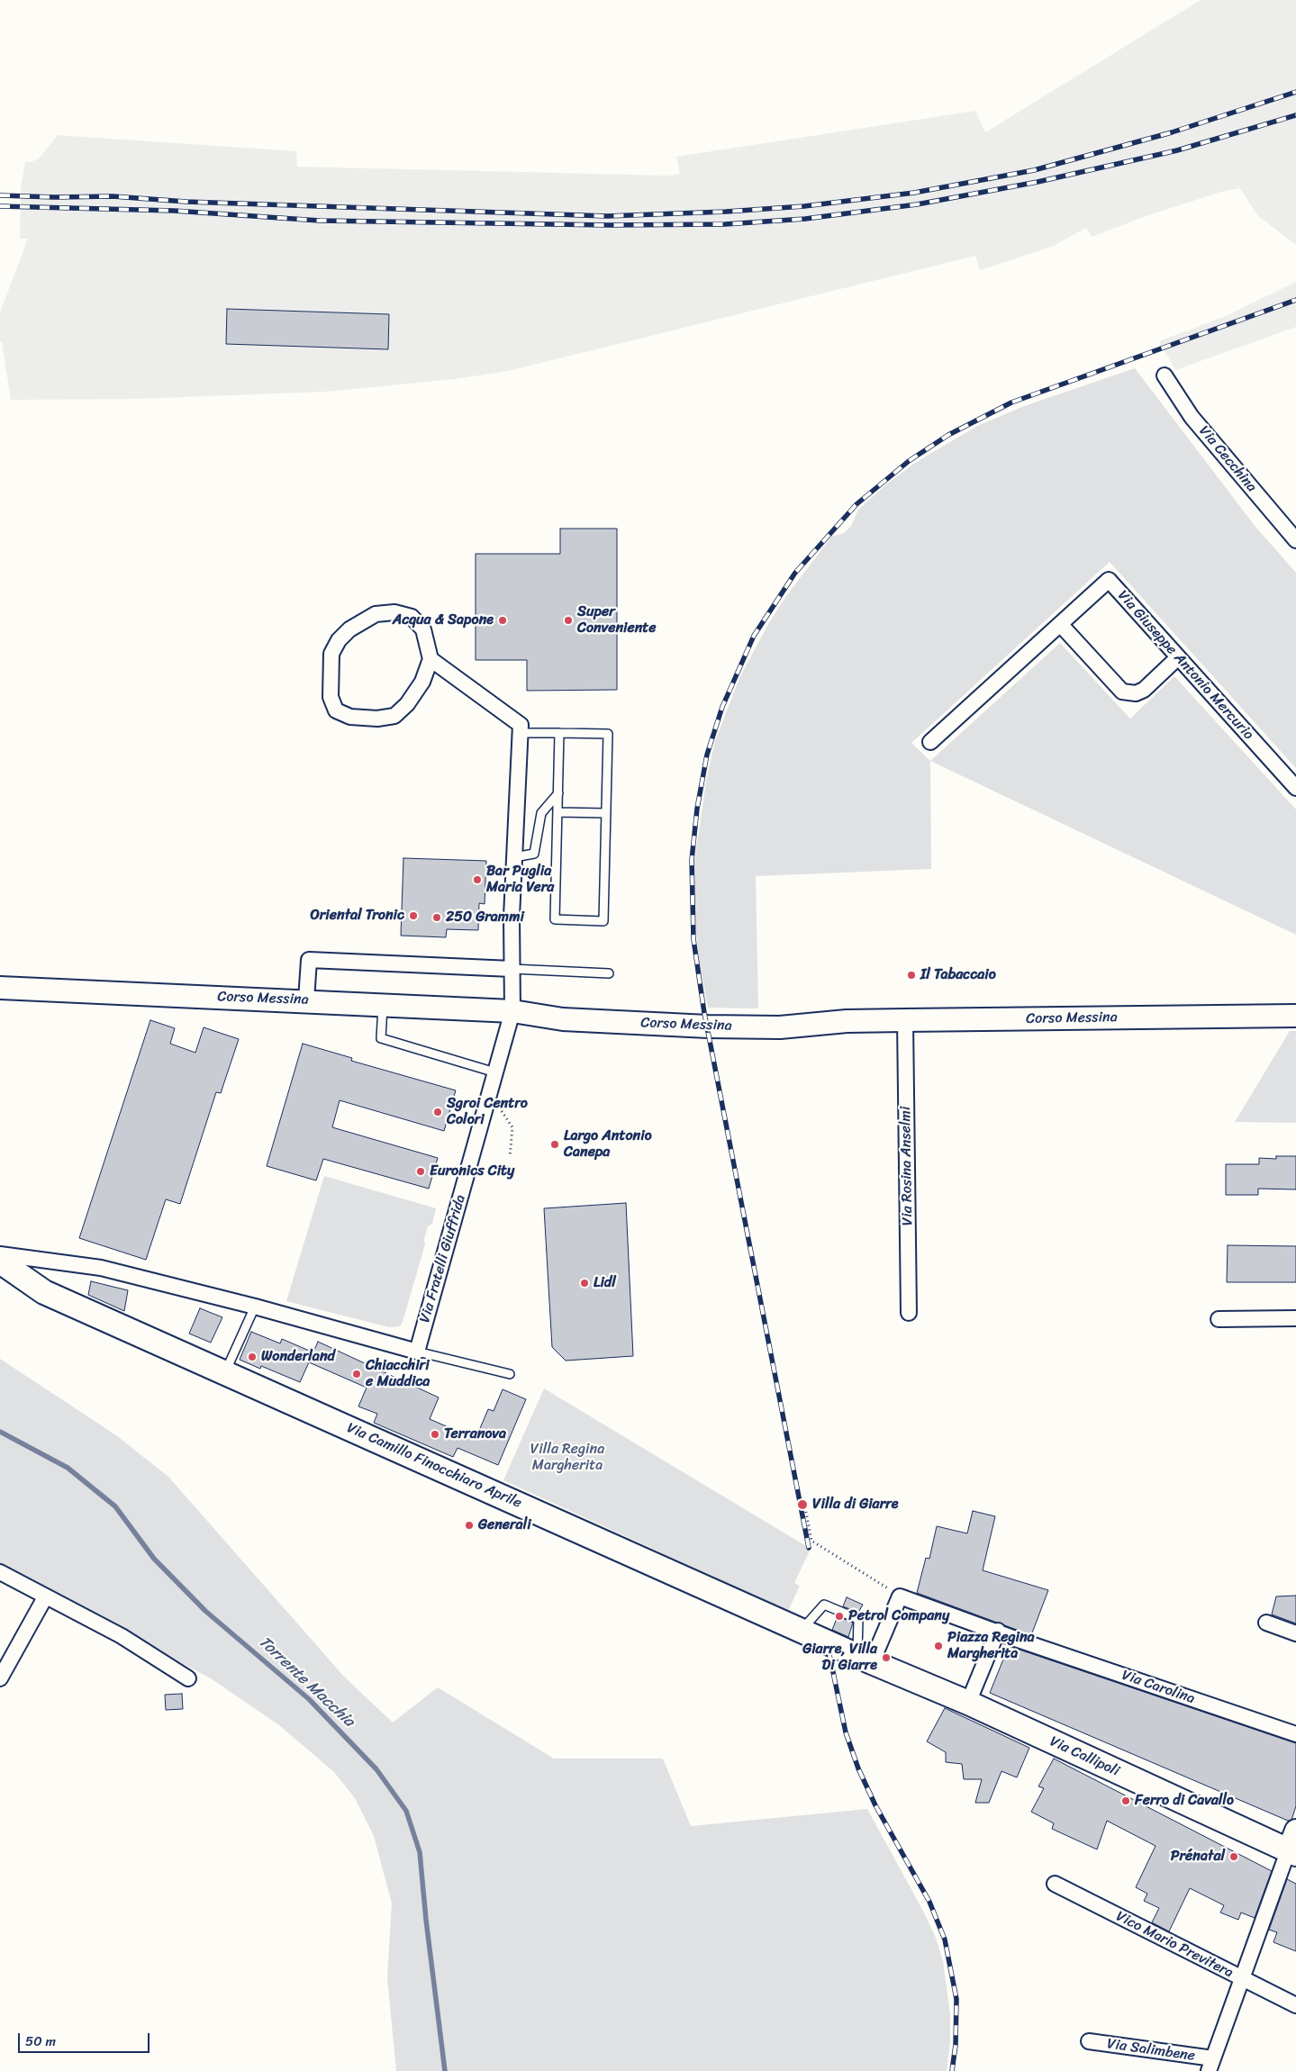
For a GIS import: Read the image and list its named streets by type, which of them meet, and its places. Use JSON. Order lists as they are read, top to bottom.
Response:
{
  "streets": {
    "main road": ["Via Camillo Finocchiaro Aprile", "Via Callipoli"],
    "street": [
      "Via Cecchina",
      "Via Giuseppe Antonio Mercurio",
      "Corso Messina",
      "Via Rosina Anselmi",
      "Via Fratelli Giuffrida",
      "Via Carolina",
      "Vico Mario Previtera",
      "Via Salimbene"
    ]
  },
  "crossings": [
    ["Corso Messina", "Via Rosina Anselmi"],
    ["Corso Messina", "Via Fratelli Giuffrida"],
    ["Via Camillo Finocchiaro Aprile", "Via Callipoli"]
  ],
  "water": ["Torrente Macchia"],
  "parks": ["Villa Regina Margherita"],
  "places": [
    "Acqua & Sapone",
    "Super Conveniente",
    "Bar Puglia Maria Vera",
    "Oriental Tronic",
    "250 Grammi",
    "Il Tabaccaio",
    "Sgroi Centro Colori",
    "Largo Antonio Canepa",
    "Euronics City",
    "Lidl",
    "Wonderland",
    "Chiacchiri e Muddica",
    "Terranova",
    "Villa di Giarre",
    "Generali",
    "Petrol Company",
    "Piazza Regina Margherita",
    "Giarre, Villa Di Giarre",
    "Ferro di Cavallo",
    "Prénatal"
  ],
  "scale_bar": "50 m"
}
